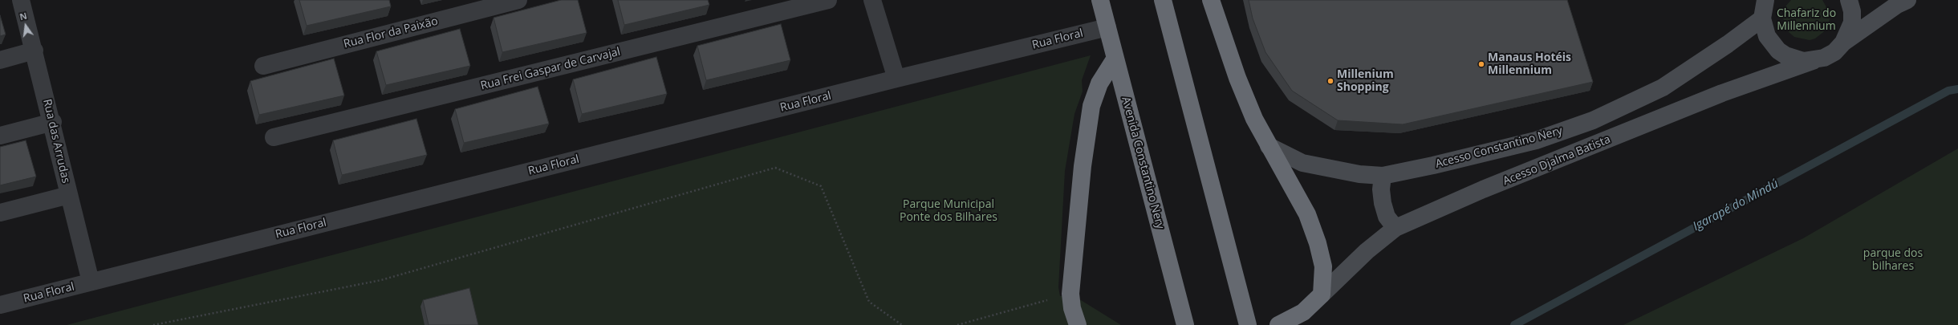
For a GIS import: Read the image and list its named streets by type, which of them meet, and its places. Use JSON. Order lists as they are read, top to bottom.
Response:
{
  "streets": {
    "highway": ["Avenida Constantino Nery"],
    "main road": ["Acesso Constantino Nery", "Acesso Djalma Batista"],
    "street": [
      "Rua Flor da Paixão",
      "Rua Floral",
      "Rua Frei Gaspar de Carvajal",
      "Rua das Arrudas"
    ]
  },
  "crossings": [
    ["Rua Floral", "Rua das Arrudas"],
    ["Rua Floral", "Avenida Constantino Nery"]
  ],
  "water": ["Igarapé do Mindú"],
  "parks": ["Chafariz do Millennium", "Parque Municipal Ponte dos Bilhares", "parque dos bilhares"],
  "places": ["Manaus Hotéis Millennium", "Millenium Shopping"],
  "north": "top"
}
